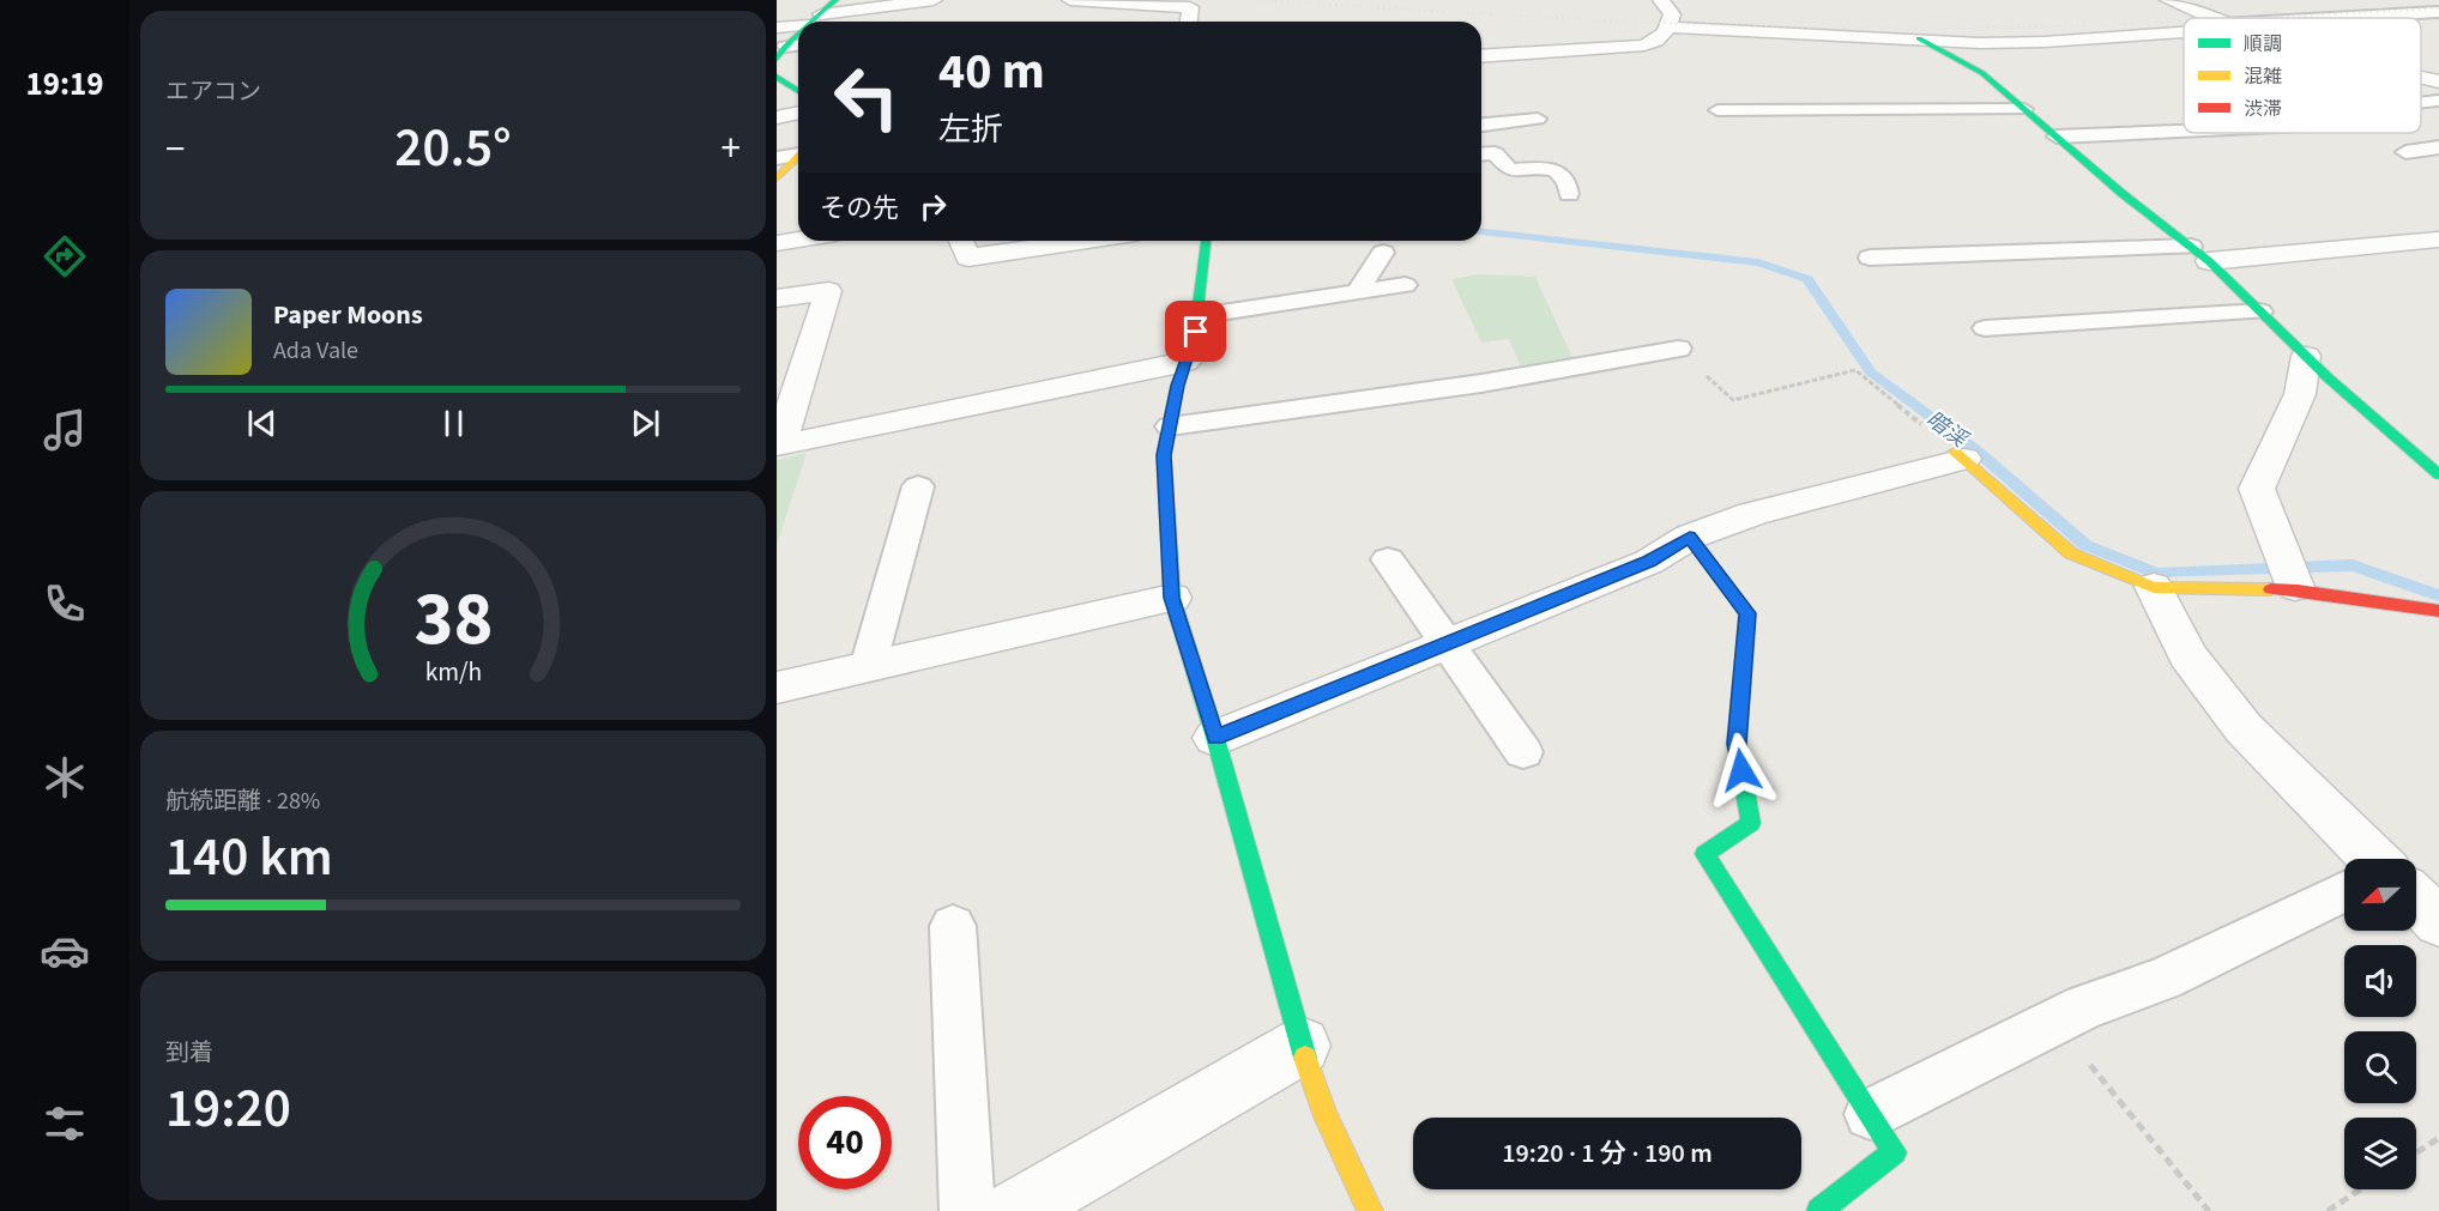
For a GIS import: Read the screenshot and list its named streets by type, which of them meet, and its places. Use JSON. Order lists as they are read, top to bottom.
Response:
{
  "water": ["暗渓"],
  "legend": ["順調", "混雑", "渋滞"],
  "north": "left",
  "page": {
    "tabs": "19:19",
    "tile": [
      "エアコン",
      ["航続距離 · 28%", "140 km"],
      ["到着", "19:20"]
    ],
    "turn": ["40 m", "左折"],
    "heat": ["−", "20.5°", "+"],
    "then": "その先",
    "song": ["Paper Moons", "Ada Vale"],
    "limit": "40",
    "trip": "19:20 · 1 分 · 190 m",
    "gauge": ["38", "km/h"]
  }
}
